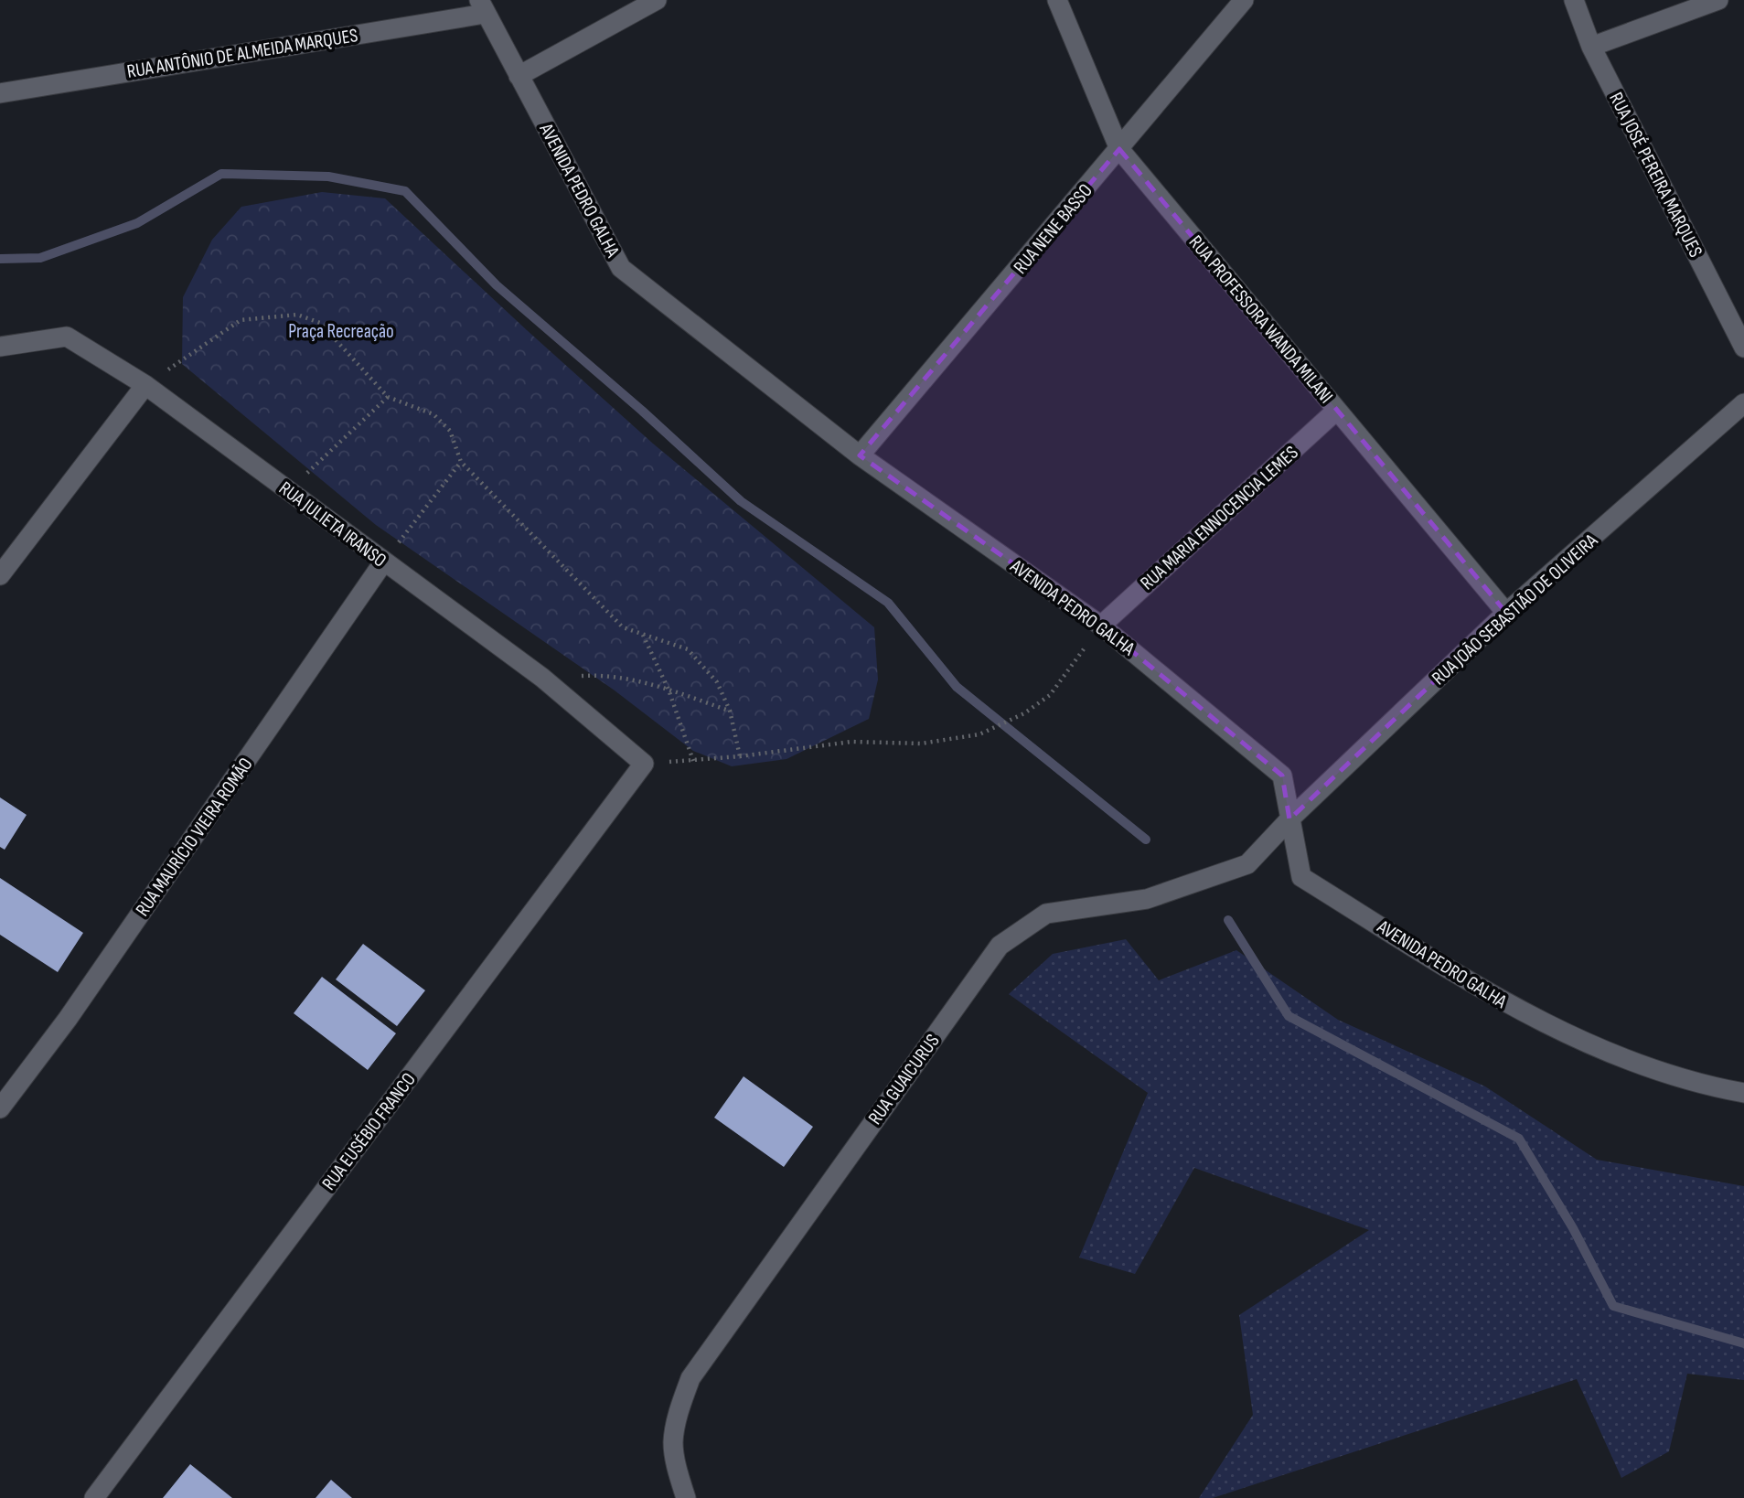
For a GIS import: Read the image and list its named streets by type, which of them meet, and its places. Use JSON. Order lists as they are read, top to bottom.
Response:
{
  "streets": {
    "street": [
      "RUA ANTÔNIO DE ALMEIDA MARQUES",
      "RUA JOSÉ PEREIRA MARQUES",
      "AVENIDA PEDRO GALHA",
      "RUA NENE BASSO",
      "RUA PROFESSORA WANDA MILANI",
      "RUA MARIA ENNOCENCIA LEMES",
      "RUA JULIETA IRANSO",
      "RUA JOÃO SEBASTIÃO DE OLIVEIRA",
      "RUA MAURÍCIO VIEIRA ROMÃO",
      "RUA GUAICURUS",
      "RUA EUSÉBIO FRANCO"
    ]
  },
  "crossings": [
    ["RUA ANTÔNIO DE ALMEIDA MARQUES", "AVENIDA PEDRO GALHA"],
    ["AVENIDA PEDRO GALHA", "RUA NENE BASSO"],
    ["AVENIDA PEDRO GALHA", "RUA MARIA ENNOCENCIA LEMES"],
    ["AVENIDA PEDRO GALHA", "RUA JOÃO SEBASTIÃO DE OLIVEIRA"],
    ["AVENIDA PEDRO GALHA", "RUA GUAICURUS"],
    ["RUA NENE BASSO", "RUA PROFESSORA WANDA MILANI"],
    ["RUA PROFESSORA WANDA MILANI", "RUA MARIA ENNOCENCIA LEMES"],
    ["RUA PROFESSORA WANDA MILANI", "RUA JOÃO SEBASTIÃO DE OLIVEIRA"],
    ["RUA JULIETA IRANSO", "RUA MAURÍCIO VIEIRA ROMÃO"],
    ["RUA JULIETA IRANSO", "RUA EUSÉBIO FRANCO"],
    ["RUA JOÃO SEBASTIÃO DE OLIVEIRA", "RUA GUAICURUS"]
  ],
  "parks": ["Praça Recreação"]
}
